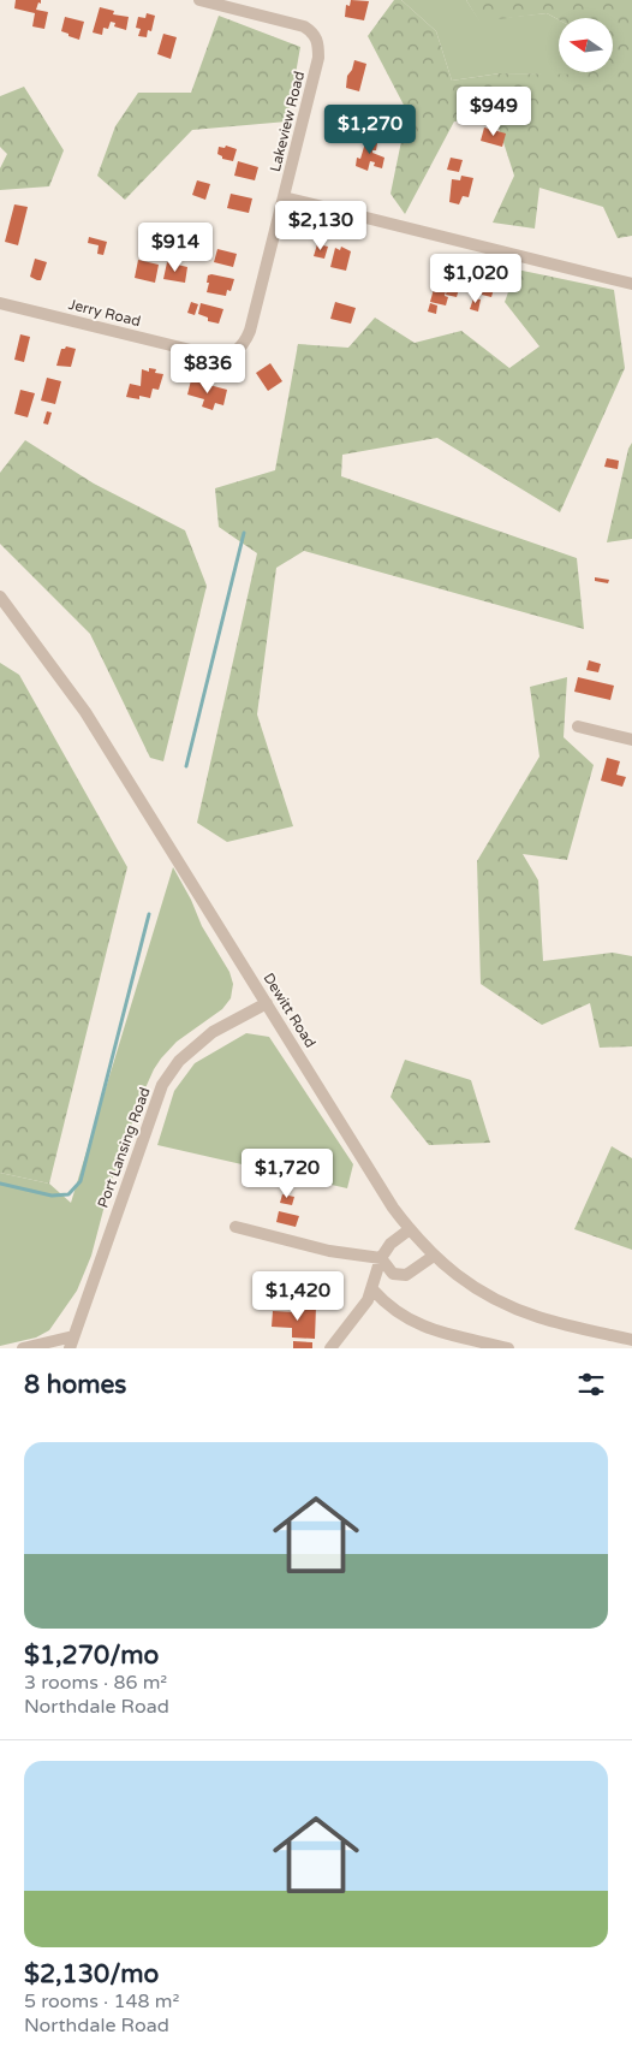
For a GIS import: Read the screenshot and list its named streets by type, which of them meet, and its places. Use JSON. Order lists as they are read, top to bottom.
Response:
{
  "streets": {
    "street": [
      "Lakeview Road",
      "Jerry Road",
      "Dewitt Road",
      "Port Lansing Road"
    ]
  },
  "crossings": [
    ["Lakeview Road", "Jerry Road"],
    ["Dewitt Road", "Port Lansing Road"]
  ],
  "north": "left",
  "page": {
    "price": [
      "$949",
      "$1,270",
      "$2,130",
      "$914",
      "$1,020",
      "$836",
      "$1,720",
      "$1,420"
    ],
    "heading": "8 homes",
    "list": [
      {
        "name": "$1,270/mo",
        "note": "3 rooms · 86 m² · Northdale Road"
      },
      {
        "name": "$2,130/mo",
        "note": "5 rooms · 148 m² · Northdale Road"
      }
    ]
  }
}
